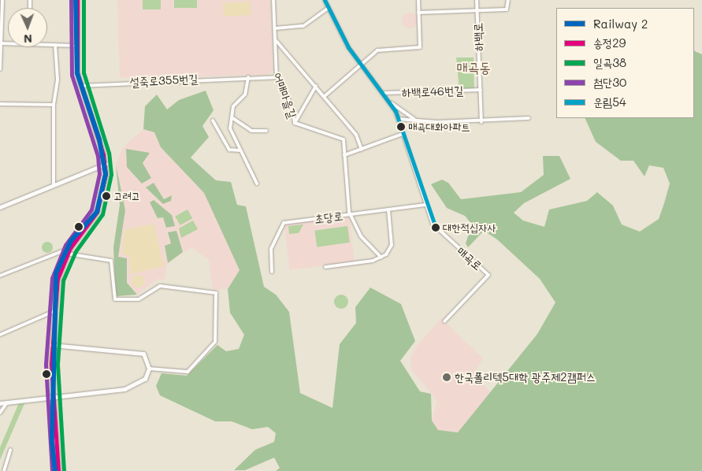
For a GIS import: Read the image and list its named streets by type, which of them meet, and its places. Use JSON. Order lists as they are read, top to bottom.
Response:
{
  "streets": {
    "street": [
      "하백로",
      "설죽로355번길",
      "하백로46번길",
      "어매마을길",
      "초당로",
      "매곡로"
    ]
  },
  "crossings": [
    ["하백로", "하백로46번길"],
    ["설죽로355번길", "어매마을길"],
    ["하백로46번길", "매곡로"],
    ["초당로", "매곡로"]
  ],
  "districts": ["매곡동"],
  "places": [
    "매곡대화아파트",
    "고려고",
    "대한적십자사",
    "한국폴리텍5대학 광주제2캠퍼스"
  ],
  "lines": [
    "rail line 2",
    "transit line 송정29",
    "transit line 일곡38",
    "transit line 첨단30",
    "transit line 운림54"
  ],
  "legend": [
    "Railway 2",
    "송정29",
    "일곡38",
    "첨단30",
    "운림54"
  ],
  "north": "bottom"
}
